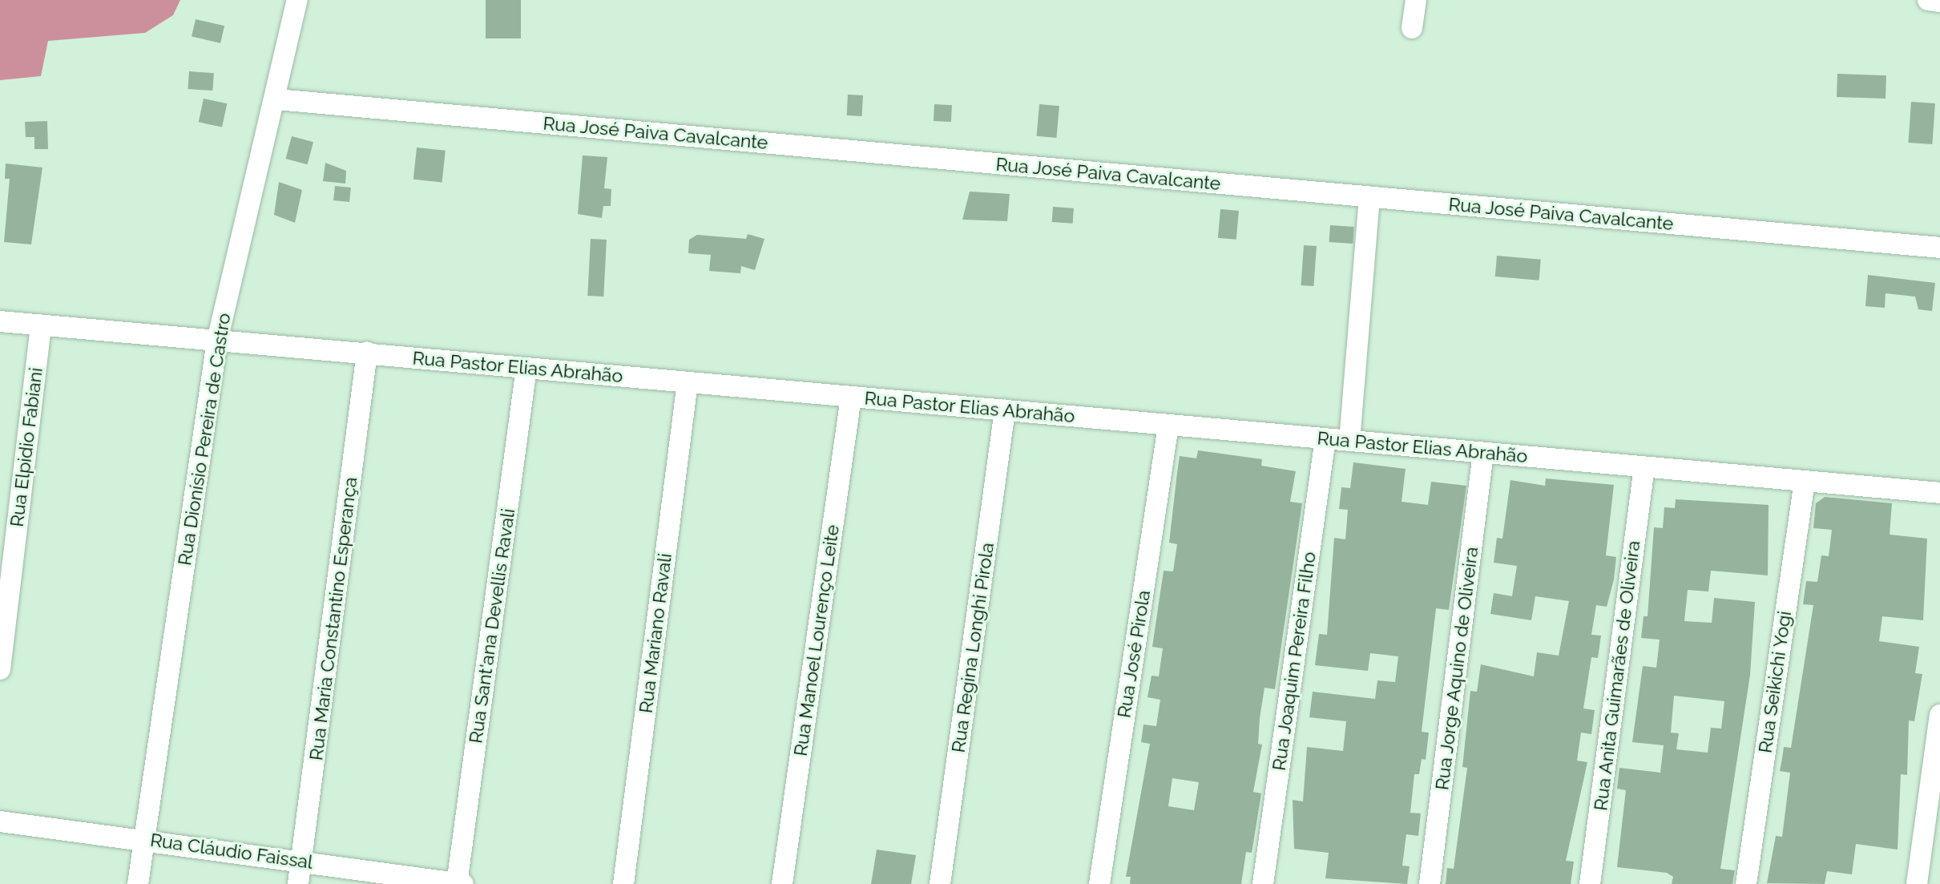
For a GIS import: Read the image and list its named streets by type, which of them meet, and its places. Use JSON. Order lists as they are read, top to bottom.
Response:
{
  "streets": {
    "street": [
      "Rua José Paiva Cavalcante",
      "Rua Pastor Elias Abrahão",
      "Rua Dionísio Pereira de Castro",
      "Rua Elpidio Fabiani",
      "Rua Maria Constantino Esperança",
      "Rua Sant'ana Devellis Ravali",
      "Rua Mariano Ravali",
      "Rua Manoel Lourenço Leite",
      "Rua Regina Longhi Pirola",
      "Rua José Pirola",
      "Rua Joaquim Pereira Filho",
      "Rua Jorge Aquino de Oliveira",
      "Rua Anita Guimarães de Oliveira",
      "Rua Seikichi Yogi",
      "Rua Cláudio Faissal"
    ]
  },
  "crossings": [
    ["Rua José Paiva Cavalcante", "Rua Dionísio Pereira de Castro"],
    ["Rua Pastor Elias Abrahão", "Rua Dionísio Pereira de Castro"],
    ["Rua Pastor Elias Abrahão", "Rua Elpidio Fabiani"],
    ["Rua Pastor Elias Abrahão", "Rua Maria Constantino Esperança"],
    ["Rua Pastor Elias Abrahão", "Rua Sant'ana Devellis Ravali"],
    ["Rua Pastor Elias Abrahão", "Rua Mariano Ravali"],
    ["Rua Pastor Elias Abrahão", "Rua Manoel Lourenço Leite"],
    ["Rua Pastor Elias Abrahão", "Rua Regina Longhi Pirola"],
    ["Rua Pastor Elias Abrahão", "Rua José Pirola"],
    ["Rua Pastor Elias Abrahão", "Rua Joaquim Pereira Filho"],
    ["Rua Pastor Elias Abrahão", "Rua Jorge Aquino de Oliveira"],
    ["Rua Pastor Elias Abrahão", "Rua Anita Guimarães de Oliveira"],
    ["Rua Pastor Elias Abrahão", "Rua Seikichi Yogi"],
    ["Rua Dionísio Pereira de Castro", "Rua Cláudio Faissal"],
    ["Rua Maria Constantino Esperança", "Rua Cláudio Faissal"],
    ["Rua Sant'ana Devellis Ravali", "Rua Cláudio Faissal"]
  ]
}
